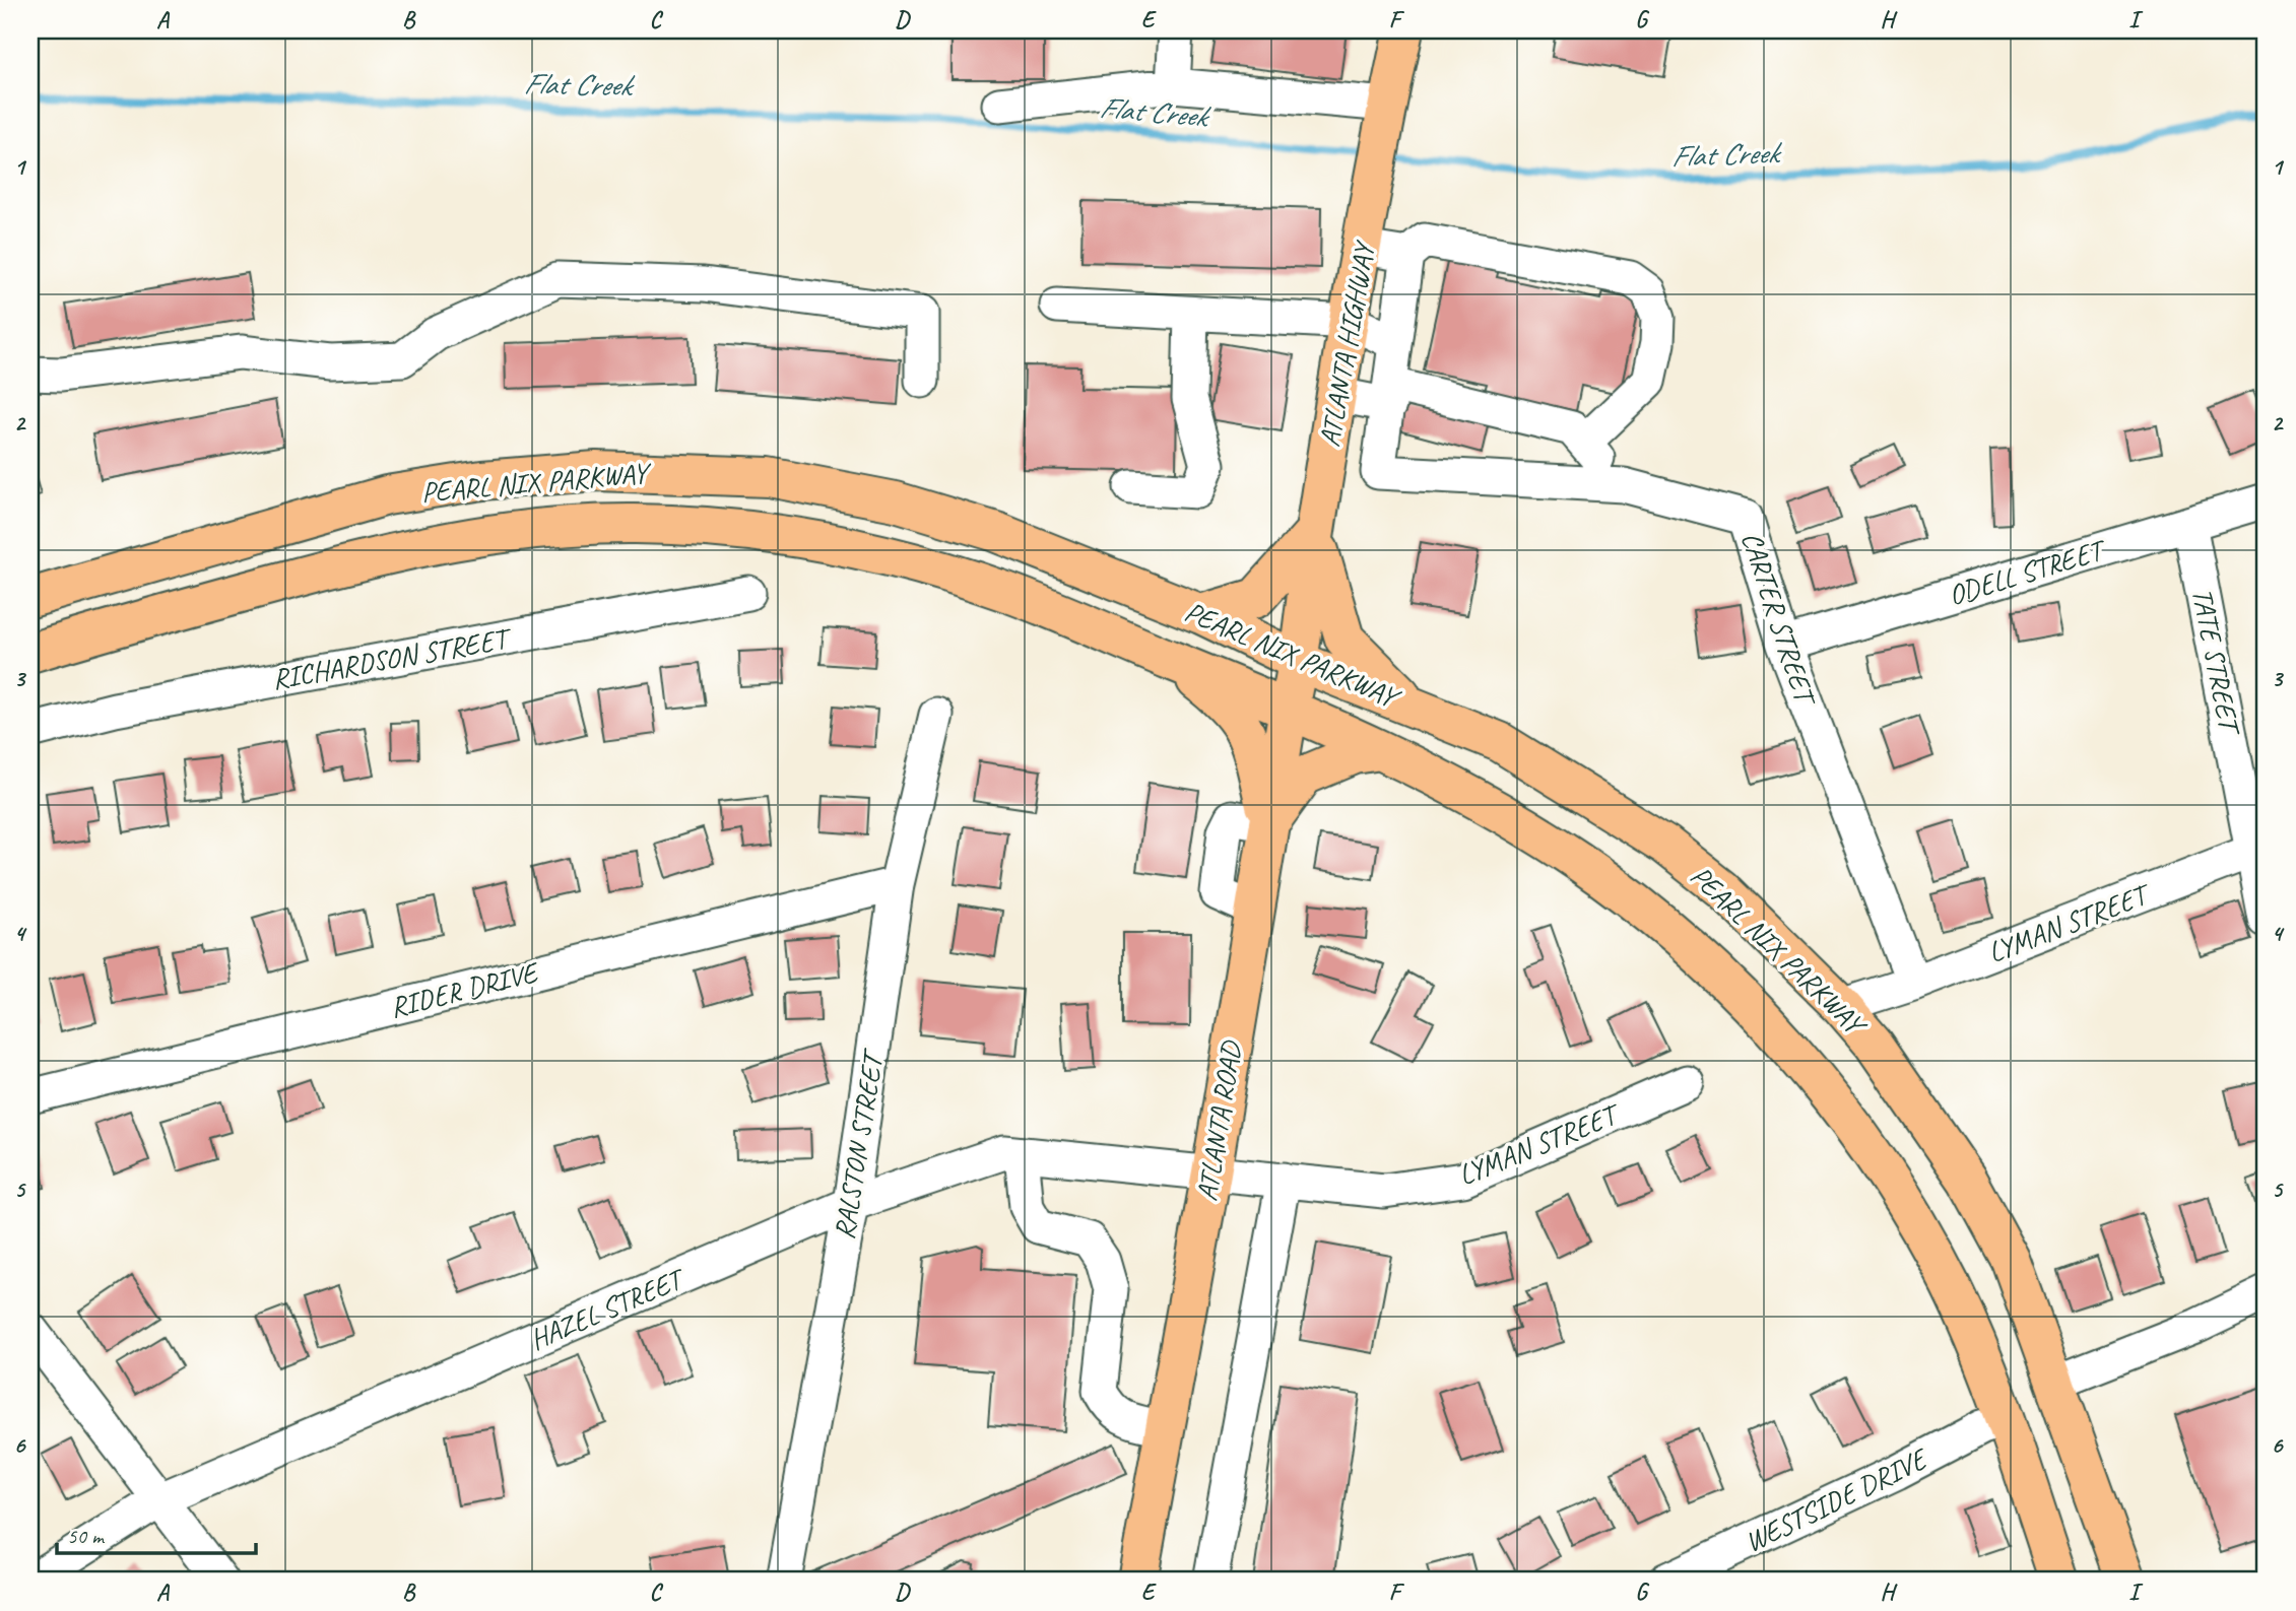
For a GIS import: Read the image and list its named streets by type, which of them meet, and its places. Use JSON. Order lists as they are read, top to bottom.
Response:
{
  "streets": {
    "main road": ["ATLANTA HIGHWAY", "PEARL NIX PARKWAY", "ATLANTA ROAD"],
    "street": [
      "ODELL STREET",
      "CARTER STREET",
      "RICHARDSON STREET",
      "TATE STREET",
      "LYMAN STREET",
      "RIDER DRIVE",
      "RALSTON STREET",
      "HAZEL STREET",
      "WESTSIDE DRIVE"
    ]
  },
  "crossings": [
    ["ATLANTA HIGHWAY", "PEARL NIX PARKWAY"],
    ["ATLANTA HIGHWAY", "ATLANTA ROAD"],
    ["PEARL NIX PARKWAY", "LYMAN STREET"],
    ["PEARL NIX PARKWAY", "ATLANTA ROAD"],
    ["PEARL NIX PARKWAY", "WESTSIDE DRIVE"],
    ["ODELL STREET", "CARTER STREET"],
    ["ODELL STREET", "TATE STREET"],
    ["CARTER STREET", "LYMAN STREET"],
    ["TATE STREET", "LYMAN STREET"],
    ["LYMAN STREET", "ATLANTA ROAD"],
    ["LYMAN STREET", "HAZEL STREET"],
    ["RIDER DRIVE", "RALSTON STREET"],
    ["ATLANTA ROAD", "HAZEL STREET"],
    ["RALSTON STREET", "HAZEL STREET"]
  ],
  "water": ["Flat Creek"],
  "scale_bar": "50 m",
  "grid": {
    "columns": [
      "A",
      "B",
      "C",
      "D",
      "E",
      "F",
      "G",
      "H",
      "I"
    ],
    "rows": [
      "1",
      "2",
      "3",
      "4",
      "5",
      "6"
    ]
  }
}
